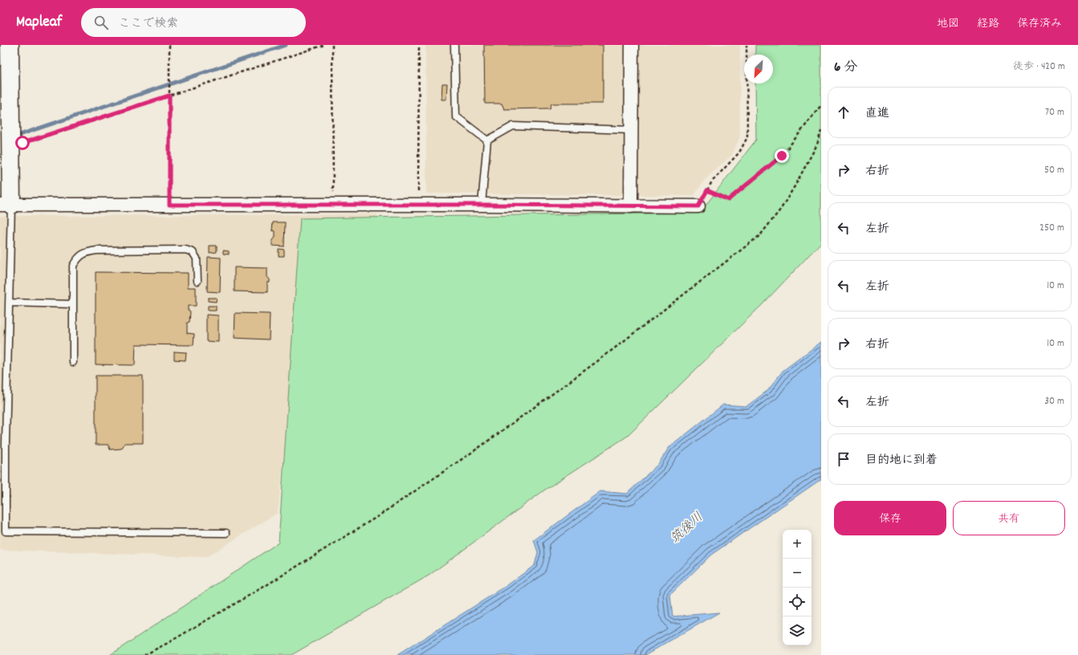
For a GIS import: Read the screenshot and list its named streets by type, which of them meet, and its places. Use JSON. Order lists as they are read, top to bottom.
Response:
{
  "water": ["筑後川"],
  "north": "bottom left",
  "page": {
    "header": "Mapleaf",
    "search": "ここで検索",
    "nav": ["地図", "経路", "保存済み"],
    "heading": ["6 分", "徒歩 · 420 m"],
    "list": [
      ["直進", "70 m"],
      ["右折", "50 m"],
      ["左折", "250 m"],
      ["左折", "10 m"],
      ["右折", "10 m"],
      ["左折", "30 m"],
      "目的地に到着"
    ],
    "buttons": ["保存", "共有"],
    "map_buttons": ["+", "−"]
  }
}
